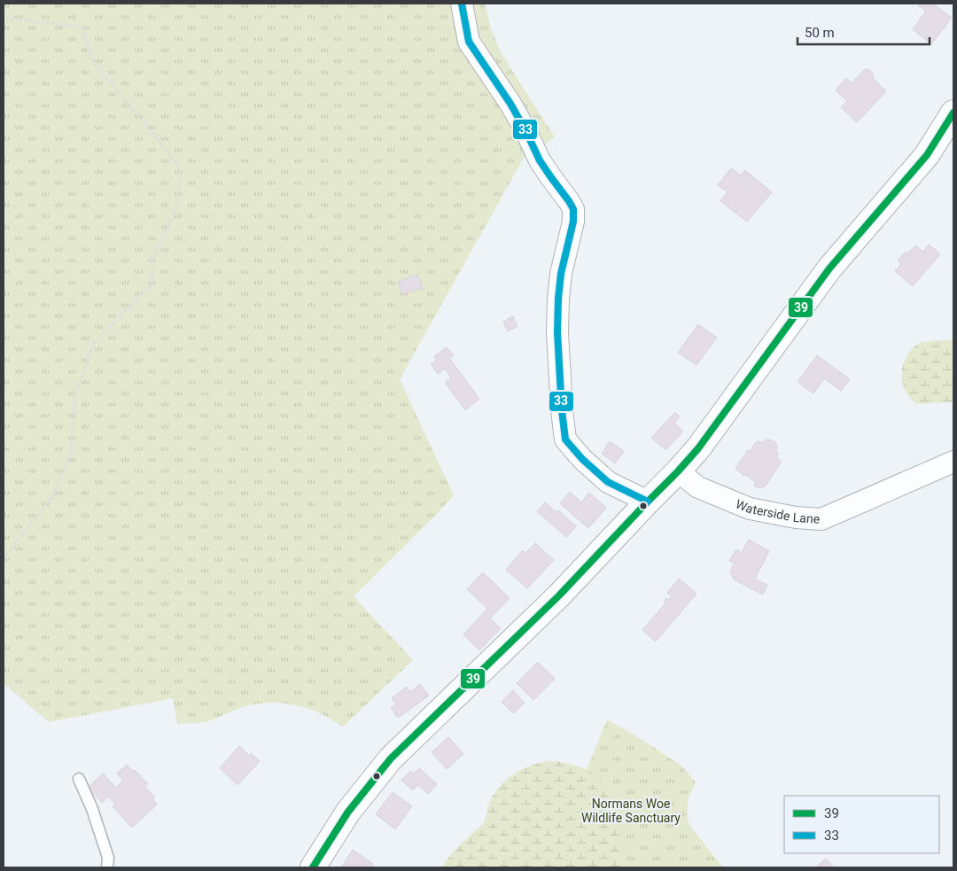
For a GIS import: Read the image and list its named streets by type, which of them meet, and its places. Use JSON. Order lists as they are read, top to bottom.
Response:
{
  "streets": {
    "street": ["Waterside Lane"]
  },
  "parks": ["Normans Woe Wildlife Sanctuary"],
  "lines": ["transit line 33", "transit line 39"],
  "legend": ["39", "33"],
  "scale_bar": "50 m"
}
